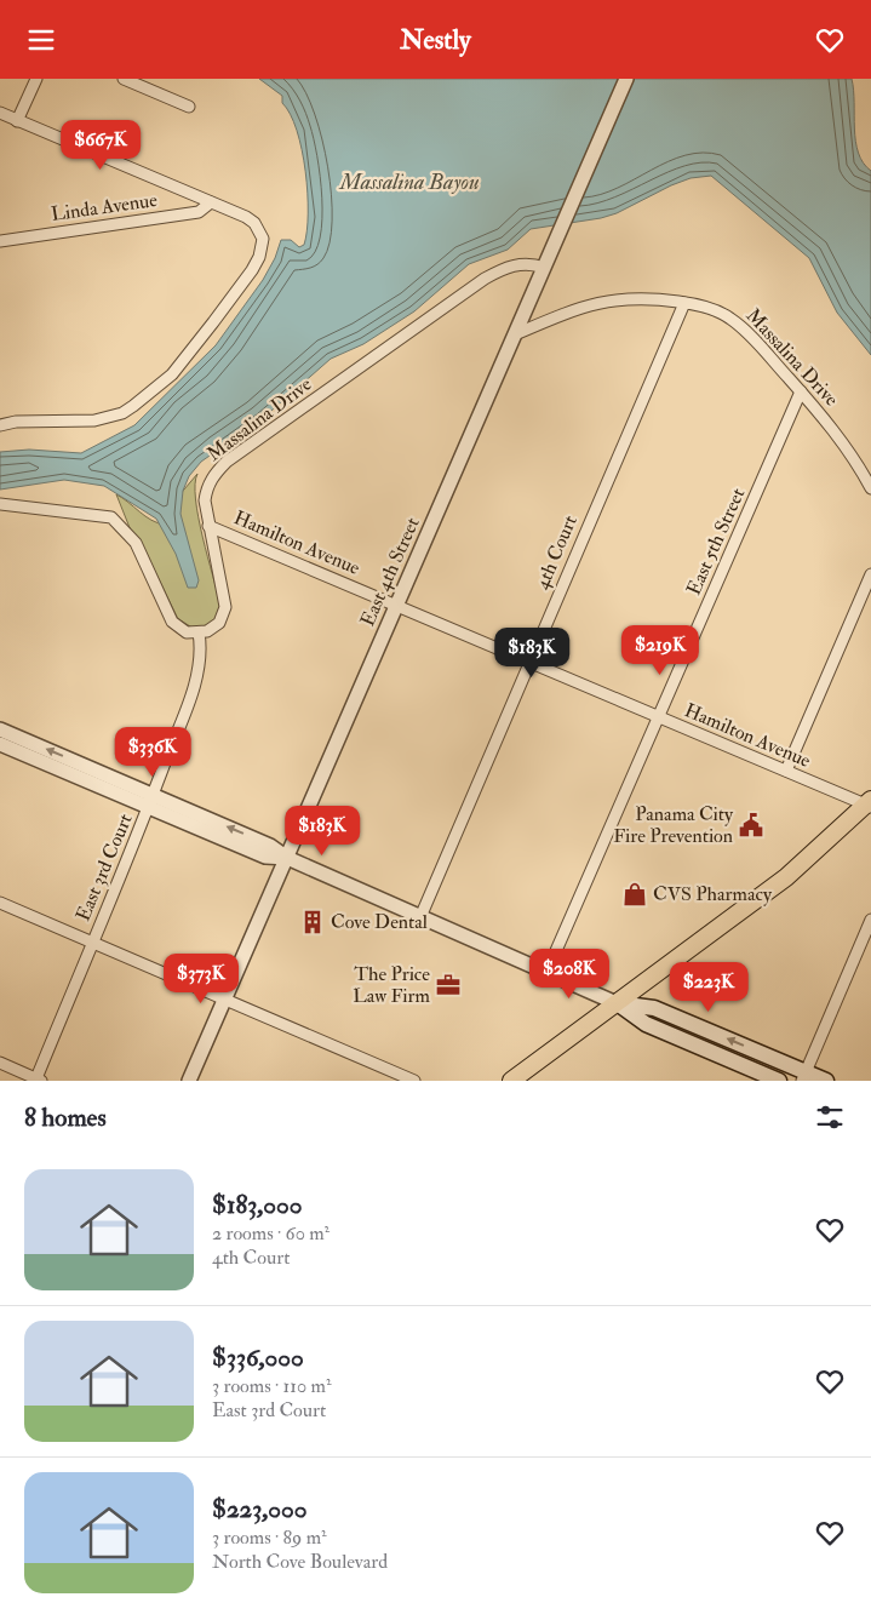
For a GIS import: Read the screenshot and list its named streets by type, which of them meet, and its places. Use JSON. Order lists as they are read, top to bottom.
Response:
{
  "streets": {
    "street": [
      "Linda Avenue",
      "Massalina Drive",
      "East 5th Street",
      "Hamilton Avenue",
      "4th Court",
      "East 4th Street",
      "East 3rd Court"
    ]
  },
  "crossings": [
    ["Massalina Drive", "East 5th Street"],
    ["Massalina Drive", "Hamilton Avenue"],
    ["Massalina Drive", "4th Court"],
    ["Massalina Drive", "East 4th Street"],
    ["Massalina Drive", "East 3rd Court"],
    ["East 5th Street", "Hamilton Avenue"],
    ["Hamilton Avenue", "4th Court"],
    ["Hamilton Avenue", "East 4th Street"]
  ],
  "water": ["Massalina Bayou"],
  "places": {
    "public building": ["Panama City Fire Prevention"],
    "shop": ["CVS Pharmacy"],
    "building": ["Cove Dental"],
    "office": ["The Price Law Firm"]
  },
  "page": {
    "header": "Nestly",
    "price": [
      "$667K",
      "$219K",
      "$183K",
      "$336K",
      "$183K",
      "$208K",
      "$373K",
      "$223K"
    ],
    "heading": "8 homes",
    "list": [
      {
        "name": "$183,000",
        "note": "2 rooms · 60 m² · 4th Court"
      },
      {
        "name": "$336,000",
        "note": "3 rooms · 110 m² · East 3rd Court"
      },
      {
        "name": "$223,000",
        "note": "3 rooms · 89 m² · North Cove Boulevard"
      }
    ]
  }
}
